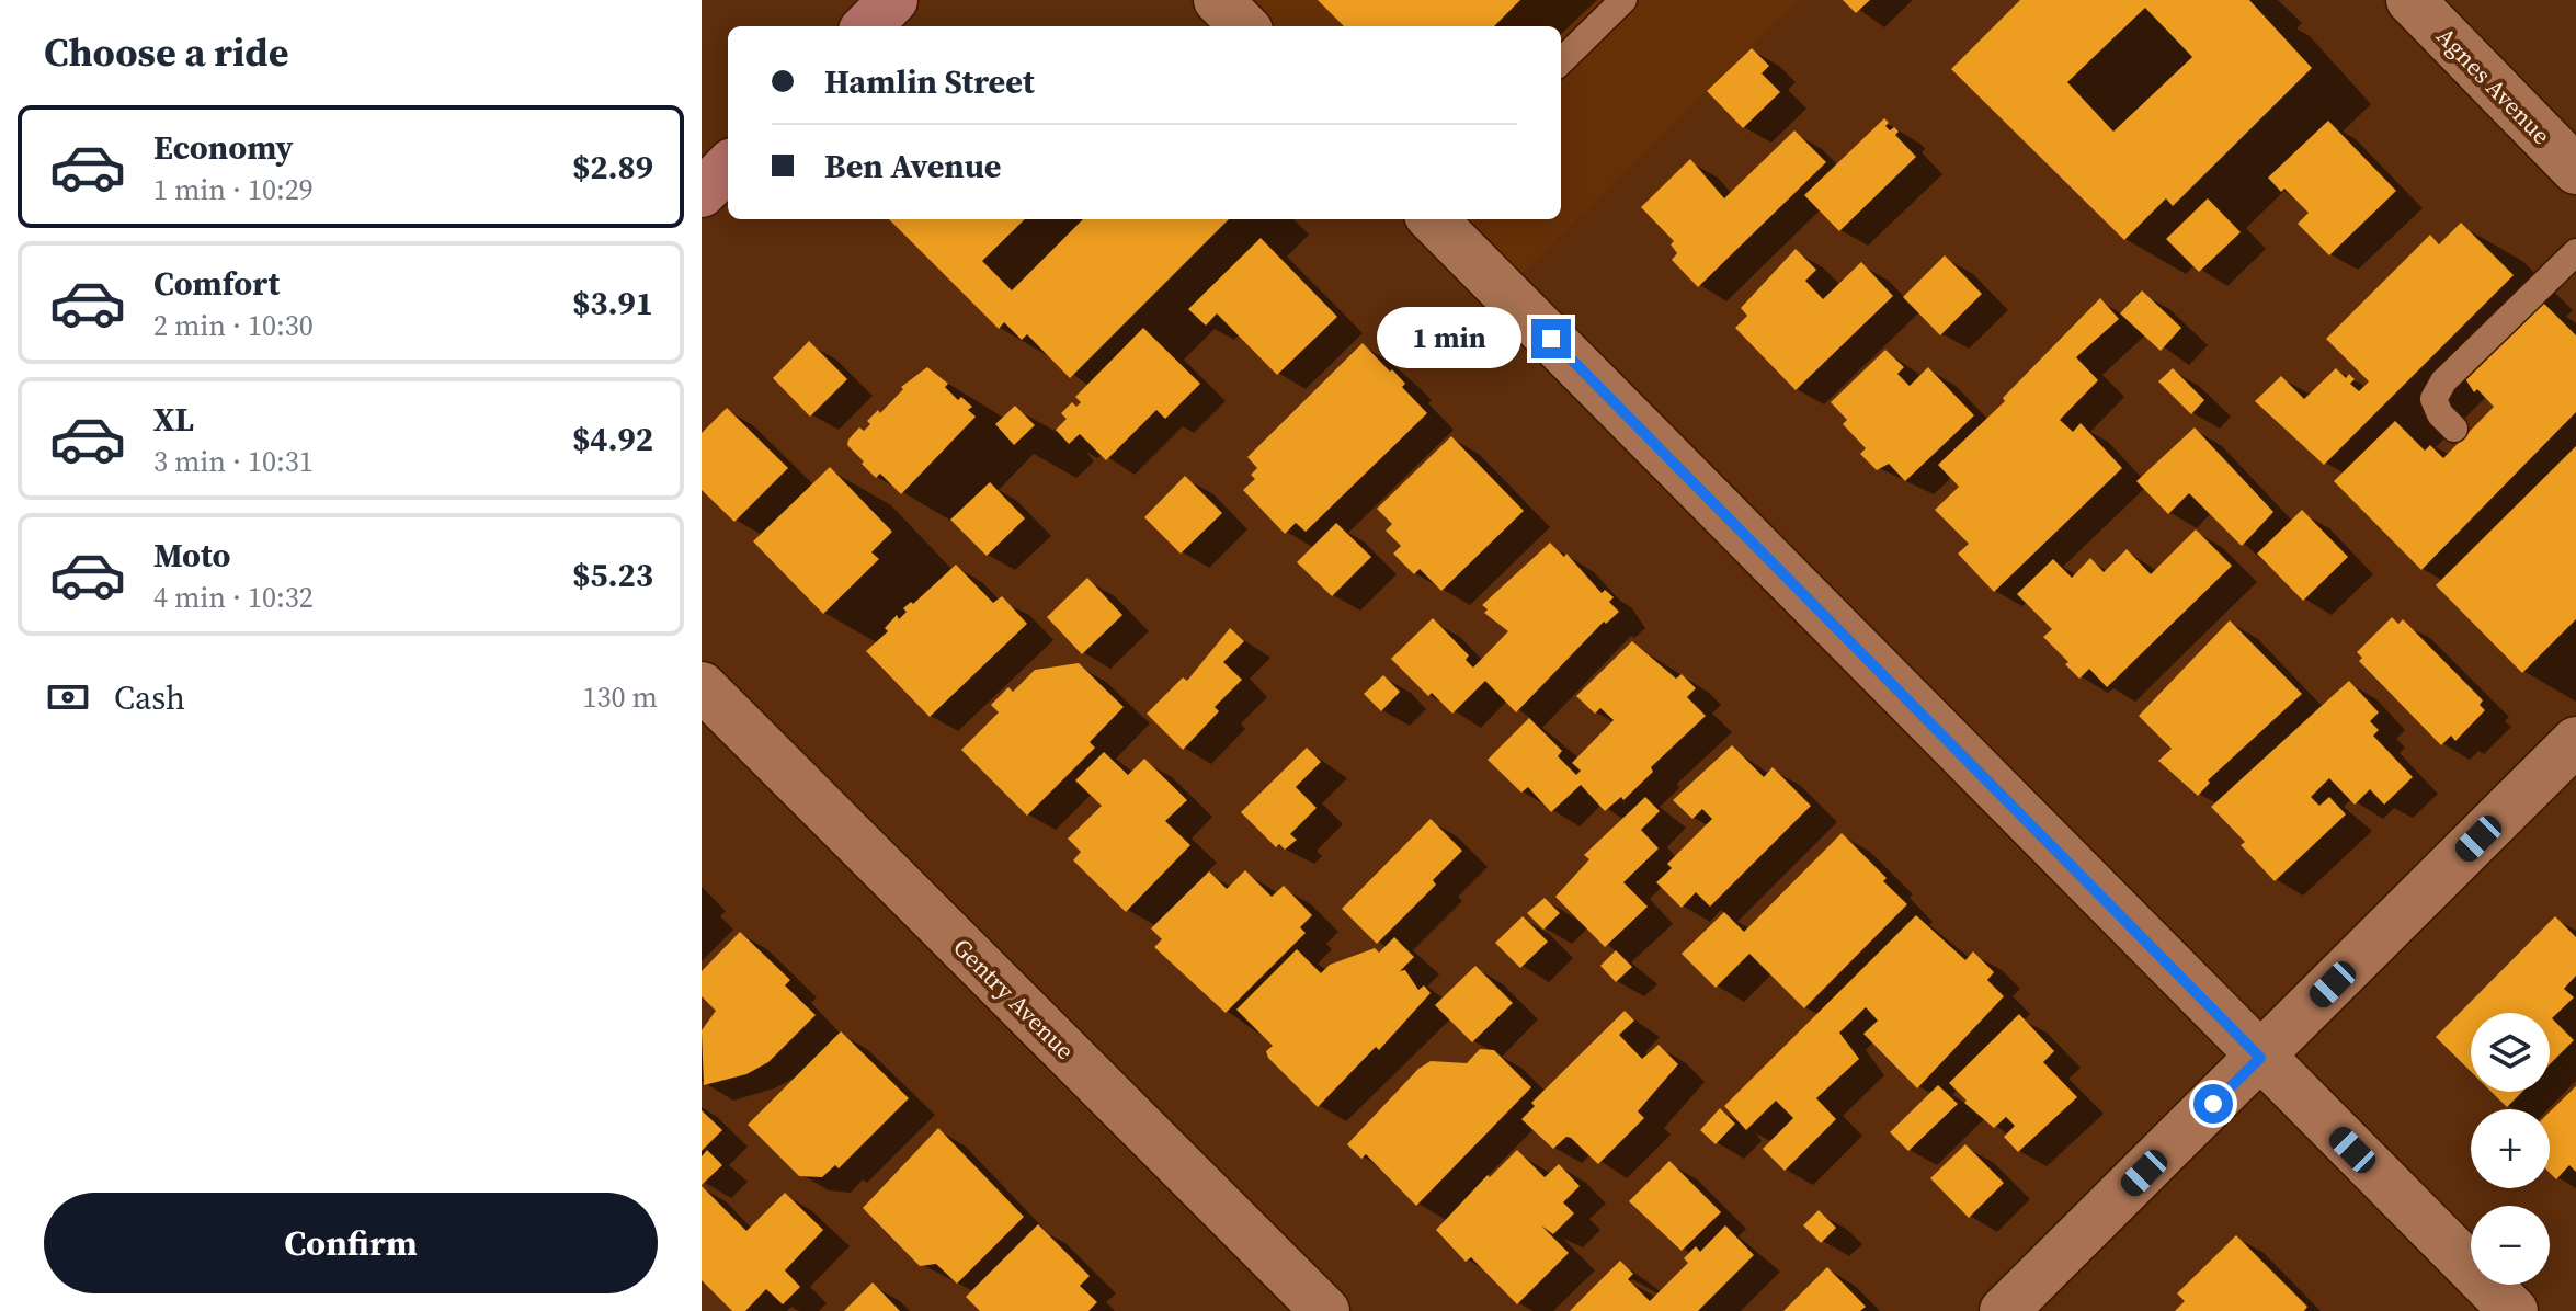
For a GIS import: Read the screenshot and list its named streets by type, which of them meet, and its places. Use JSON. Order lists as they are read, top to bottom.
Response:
{
  "streets": {
    "street": ["Agnes Avenue", "Gentry Avenue"]
  },
  "page": {
    "heading": "Choose a ride",
    "banner": ["Hamlin Street", "Ben Avenue"],
    "list": [
      {
        "name": "Economy",
        "note": "1 min · 10:29",
        "value": "$2.89"
      },
      {
        "name": "Comfort",
        "note": "2 min · 10:30",
        "value": "$3.91"
      },
      {
        "name": "XL",
        "note": "3 min · 10:31",
        "value": "$4.92"
      },
      {
        "name": "Moto",
        "note": "4 min · 10:32",
        "value": "$5.23"
      }
    ],
    "bubble": "1 min",
    "pay": ["Cash", "130 m"],
    "map_buttons": ["+", "−"],
    "buttons": "Confirm"
  }
}
